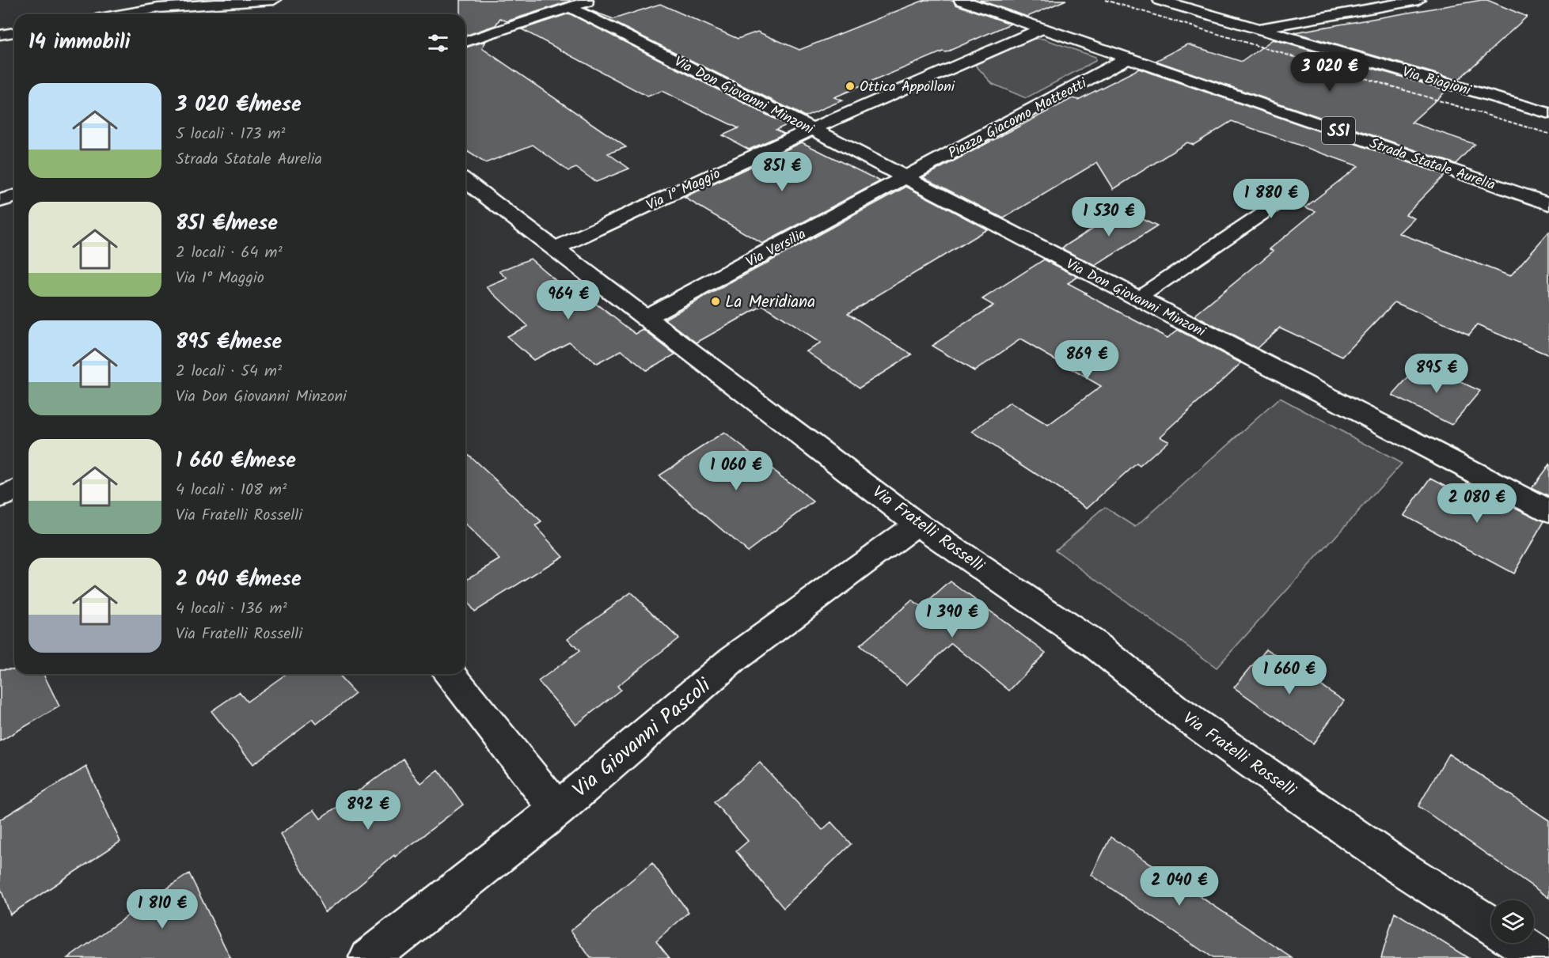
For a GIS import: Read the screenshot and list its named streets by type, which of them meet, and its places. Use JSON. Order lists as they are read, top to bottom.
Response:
{
  "streets": {
    "street": [
      "Via Biagioni",
      "Via Don Giovanni Minzoni",
      "Piazza Giacomo Matteotti",
      "SS1",
      "Strada Statale Aurelia",
      "Via I° Maggio",
      "Via Versilia",
      "Via Fratelli Rosselli",
      "Via Giovanni Pascoli"
    ]
  },
  "crossings": [
    ["Via Don Giovanni Minzoni", "Piazza Giacomo Matteotti"],
    ["Via Don Giovanni Minzoni", "Via I° Maggio"],
    ["Via Don Giovanni Minzoni", "Via Versilia"],
    ["Piazza Giacomo Matteotti", "SS1"],
    ["Piazza Giacomo Matteotti", "Strada Statale Aurelia"],
    ["Piazza Giacomo Matteotti", "Via Versilia"],
    ["SS1", "Strada Statale Aurelia"],
    ["Via I° Maggio", "Via Fratelli Rosselli"],
    ["Via Versilia", "Via Fratelli Rosselli"],
    ["Via Fratelli Rosselli", "Via Giovanni Pascoli"]
  ],
  "places": ["Ottica Appolloni", "La Meridiana"],
  "page": {
    "heading": "14 immobili",
    "price": [
      "3 020 €",
      "851 €",
      "1 880 €",
      "1 530 €",
      "964 €",
      "869 €",
      "895 €",
      "1 060 €",
      "2 080 €",
      "1 390 €",
      "1 660 €",
      "892 €",
      "2 040 €",
      "1 810 €"
    ],
    "list": [
      {
        "name": "3 020 €/mese",
        "note": "5 locali · 173 m² · Strada Statale Aurelia"
      },
      {
        "name": "851 €/mese",
        "note": "2 locali · 64 m² · Via I° Maggio"
      },
      {
        "name": "895 €/mese",
        "note": "2 locali · 54 m² · Via Don Giovanni Minzoni"
      },
      {
        "name": "1 660 €/mese",
        "note": "4 locali · 108 m² · Via Fratelli Rosselli"
      },
      {
        "name": "2 040 €/mese",
        "note": "4 locali · 136 m² · Via Fratelli Rosselli"
      }
    ]
  }
}
